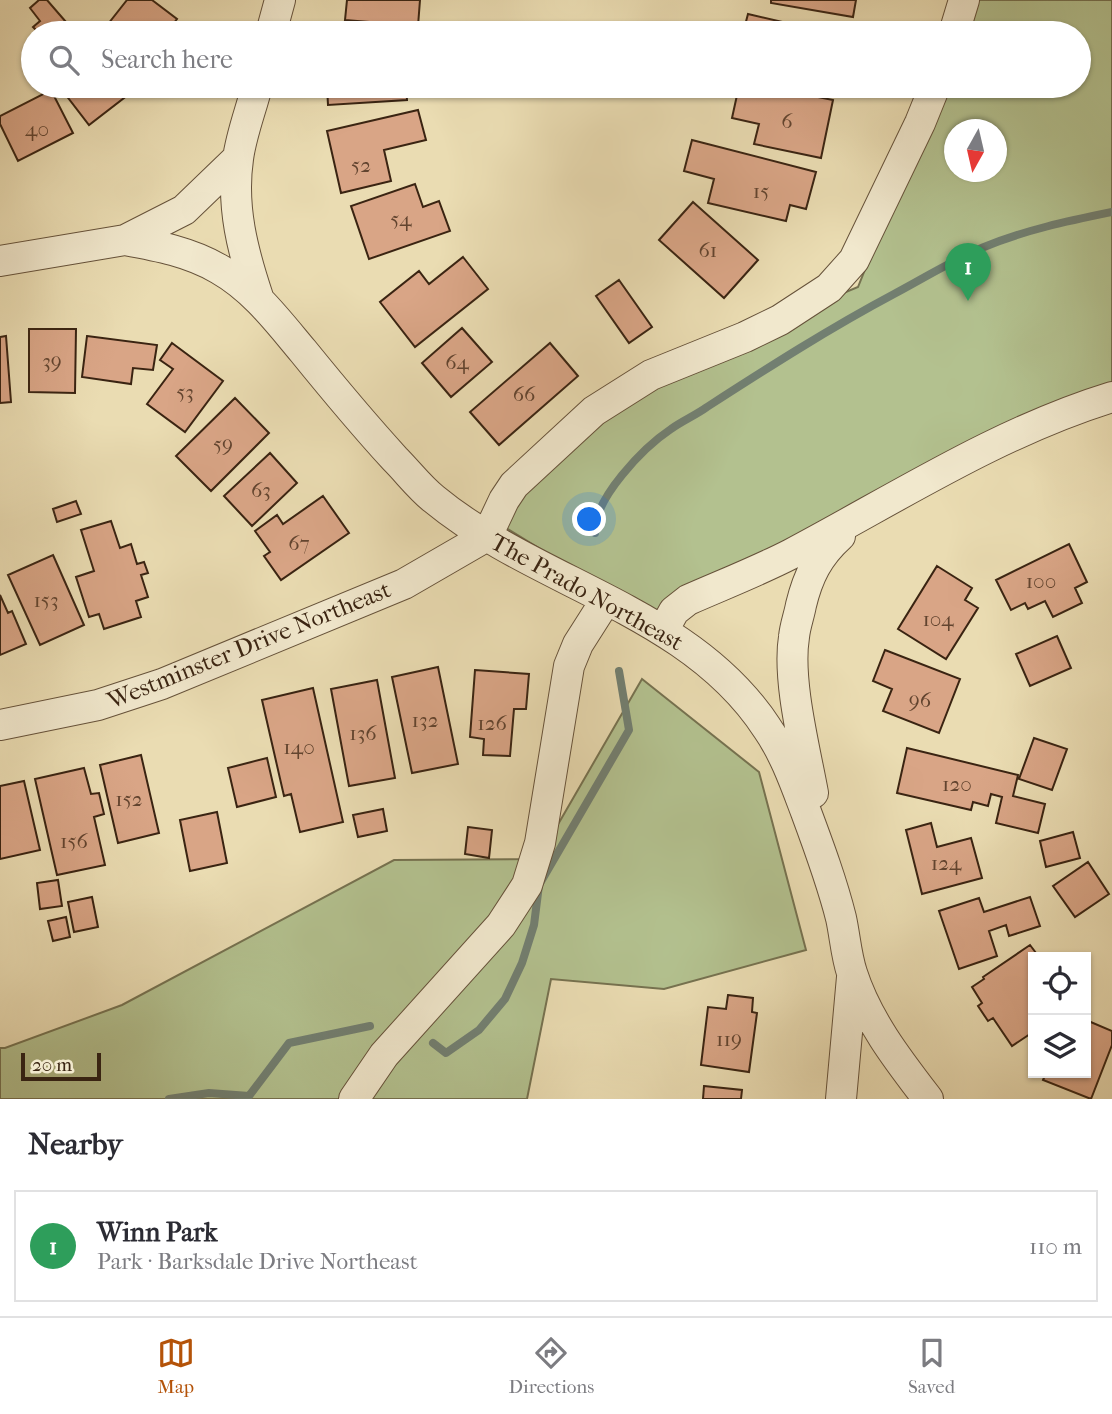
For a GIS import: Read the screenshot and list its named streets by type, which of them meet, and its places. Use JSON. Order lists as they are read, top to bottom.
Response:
{
  "streets": {
    "street": ["The Prado Northeast", "Westminster Drive Northeast"]
  },
  "crossings": [
    ["The Prado Northeast", "Westminster Drive Northeast"]
  ],
  "house_numbers": [
    "6",
    "40",
    "52",
    "15",
    "54",
    "61",
    "39",
    "64",
    "53",
    "66",
    "59",
    "63",
    "67",
    "100",
    "153",
    "104",
    "96",
    "132",
    "126",
    "136",
    "140",
    "120",
    "152",
    "156",
    "124",
    "119"
  ],
  "scale_bar": "20 m",
  "north": "bottom",
  "page": {
    "search": "Search here",
    "pins": "1",
    "scale": "20 m",
    "heading": "Nearby",
    "list": [
      {
        "mark": "1",
        "name": "Winn Park",
        "note": "Park · Barksdale Drive Northeast",
        "value": "110 m"
      }
    ],
    "nav": ["Map", "Directions", "Saved"]
  }
}
